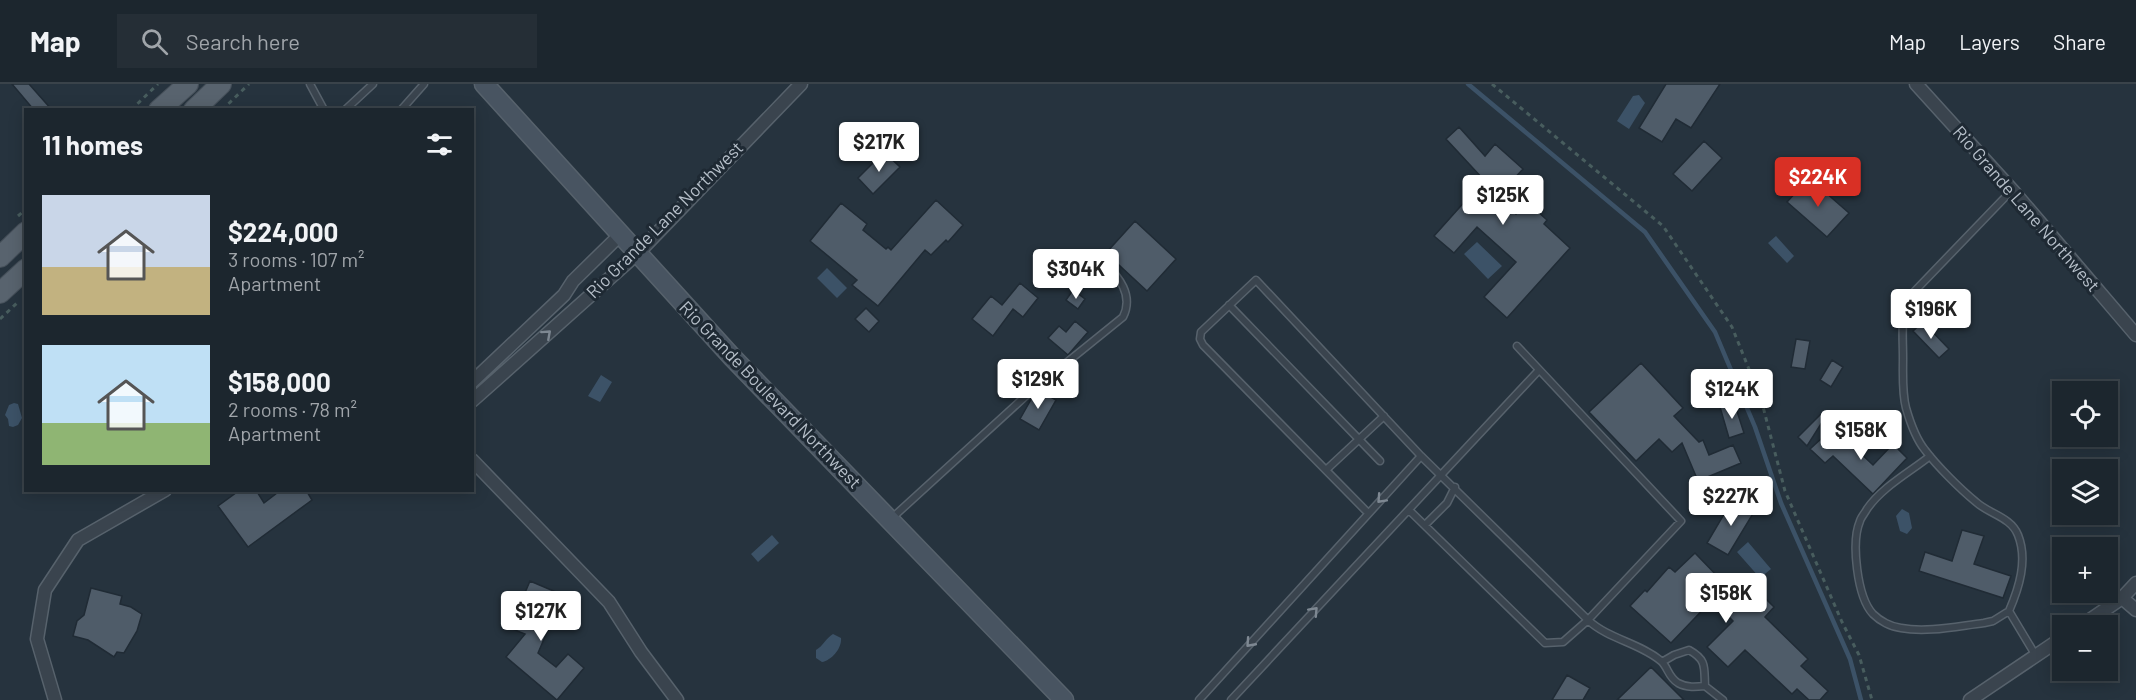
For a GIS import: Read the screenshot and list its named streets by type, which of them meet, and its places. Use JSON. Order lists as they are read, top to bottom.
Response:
{
  "streets": {
    "street": ["Rio Grande Lane Northwest", "Rio Grande Boulevard Northwest"]
  },
  "crossings": [
    ["Rio Grande Lane Northwest", "Rio Grande Boulevard Northwest"]
  ],
  "page": {
    "header": "Map",
    "search": "Search here",
    "nav": ["Map", "Layers", "Share"],
    "heading": "11 homes",
    "price": [
      "$217K",
      "$224K",
      "$125K",
      "$304K",
      "$196K",
      "$129K",
      "$124K",
      "$158K",
      "$227K",
      "$158K",
      "$127K"
    ],
    "list": [
      {
        "name": "$224,000",
        "note": "3 rooms · 107 m² · Apartment"
      },
      {
        "name": "$158,000",
        "note": "2 rooms · 78 m² · Apartment"
      }
    ],
    "map_buttons": ["+", "−"]
  }
}
